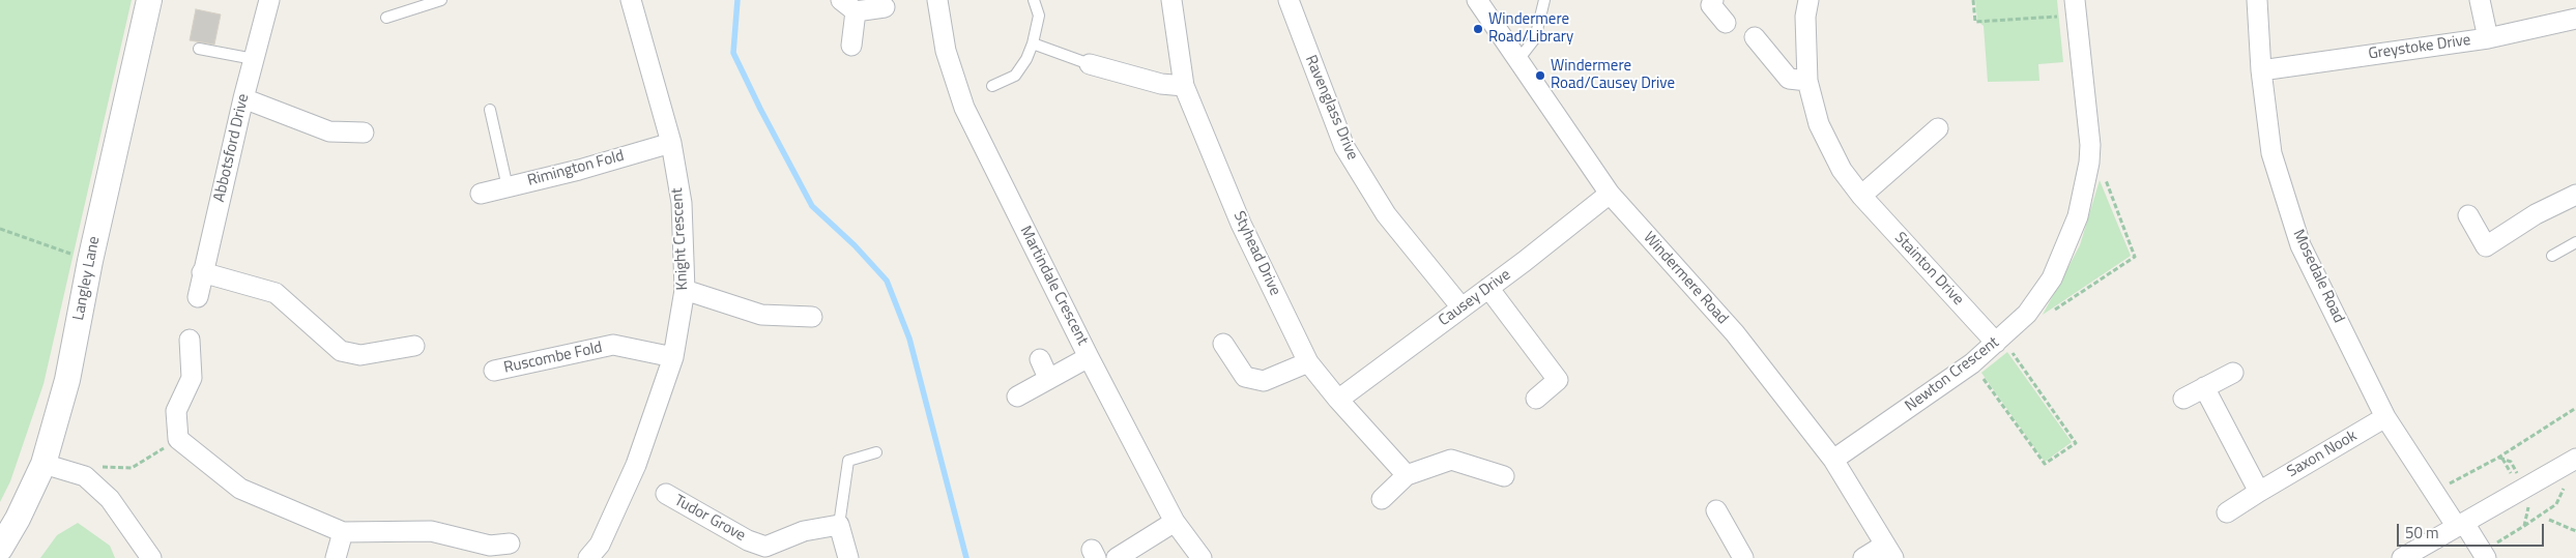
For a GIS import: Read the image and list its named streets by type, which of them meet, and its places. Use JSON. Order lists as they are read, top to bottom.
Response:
{
  "streets": {
    "street": [
      "Greystoke Drive",
      "Ravenglass Drive",
      "Abbotsford Drive",
      "Rimington Fold",
      "Knight Crescent",
      "Styhead Drive",
      "Stainton Drive",
      "Mosedale Road",
      "Langley Lane",
      "Windermere Road",
      "Martindale Crescent",
      "Causey Drive",
      "Ruscombe Fold",
      "Newton Crescent",
      "Saxon Nook",
      "Tudor Grove"
    ]
  },
  "crossings": [
    ["Greystoke Drive", "Mosedale Road"],
    ["Ravenglass Drive", "Causey Drive"],
    ["Rimington Fold", "Knight Crescent"],
    ["Knight Crescent", "Ruscombe Fold"],
    ["Styhead Drive", "Causey Drive"],
    ["Stainton Drive", "Newton Crescent"],
    ["Mosedale Road", "Saxon Nook"],
    ["Windermere Road", "Causey Drive"],
    ["Windermere Road", "Newton Crescent"]
  ],
  "places": ["Windermere Road/Library", "Windermere Road/Causey Drive"],
  "scale_bar": "50 m"
}
